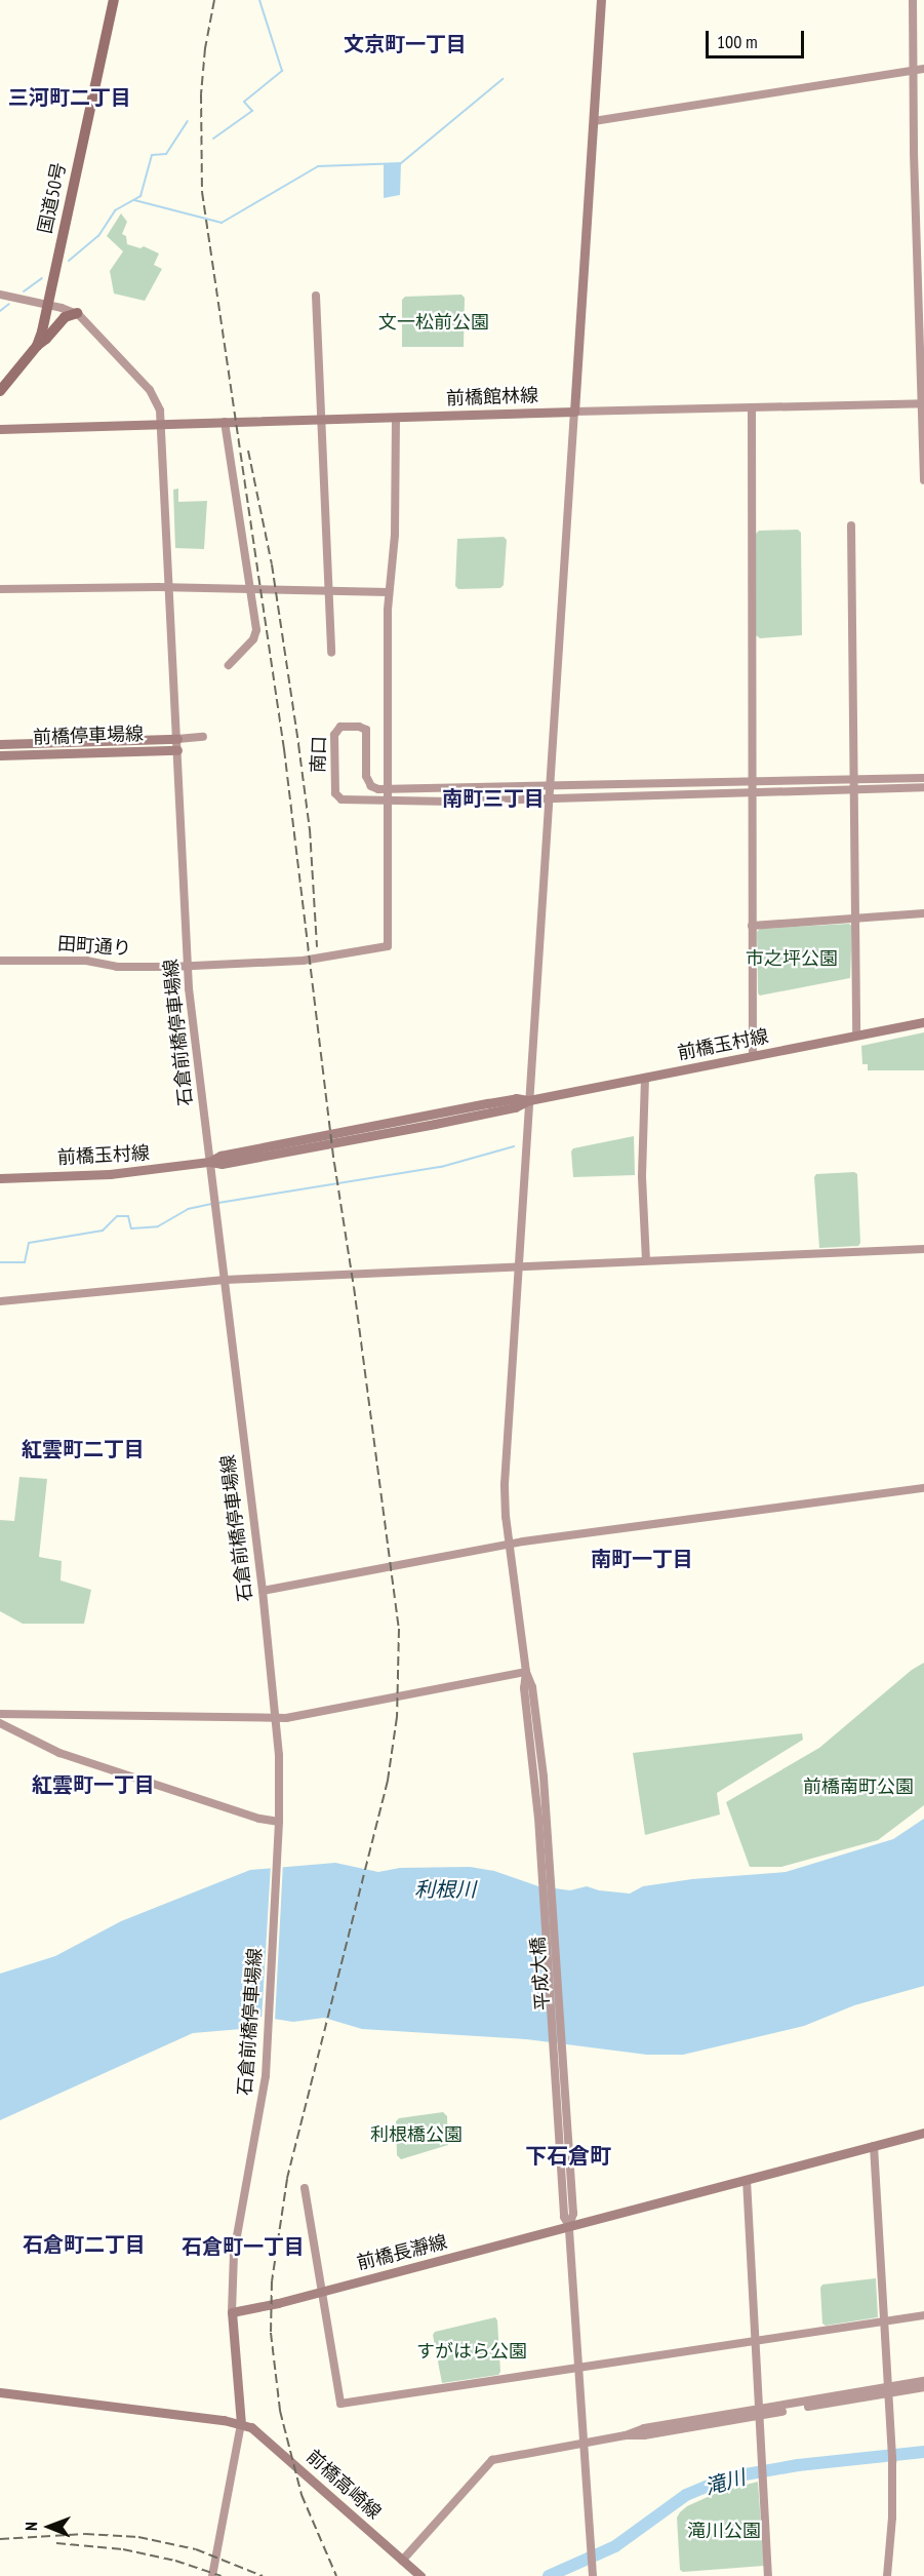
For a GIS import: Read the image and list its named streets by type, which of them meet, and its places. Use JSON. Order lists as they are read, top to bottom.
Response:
{
  "streets": {
    "highway": ["国道50号"],
    "main road": [
      "前橋館林線",
      "前橋停車場線",
      "前橋玉村線",
      "前橋長瀞線",
      "前橋高崎線"
    ],
    "street": [
      "南口",
      "田町通り",
      "石倉前橋停車場線",
      "平成大橋"
    ]
  },
  "crossings": [
    ["前橋館林線", "石倉前橋停車場線"],
    ["前橋館林線", "平成大橋"],
    ["前橋停車場線", "石倉前橋停車場線"],
    ["南口", "田町通り"],
    ["田町通り", "石倉前橋停車場線"],
    ["石倉前橋停車場線", "前橋玉村線"],
    ["石倉前橋停車場線", "前橋長瀞線"],
    ["前橋玉村線", "平成大橋"],
    ["平成大橋", "前橋長瀞線"]
  ],
  "districts": [
    "文京町一丁目",
    "三河町二丁目",
    "南町三丁目",
    "紅雲町二丁目",
    "南町一丁目",
    "紅雲町一丁目",
    "下石倉町",
    "石倉町二丁目",
    "石倉町一丁目"
  ],
  "water": ["利根川", "滝川"],
  "parks": [
    "文一松前公園",
    "市之坪公園",
    "前橋南町公園",
    "利根橋公園",
    "すがはら公園",
    "滝川公園"
  ],
  "scale_bar": "100 m",
  "north": "left"
}
